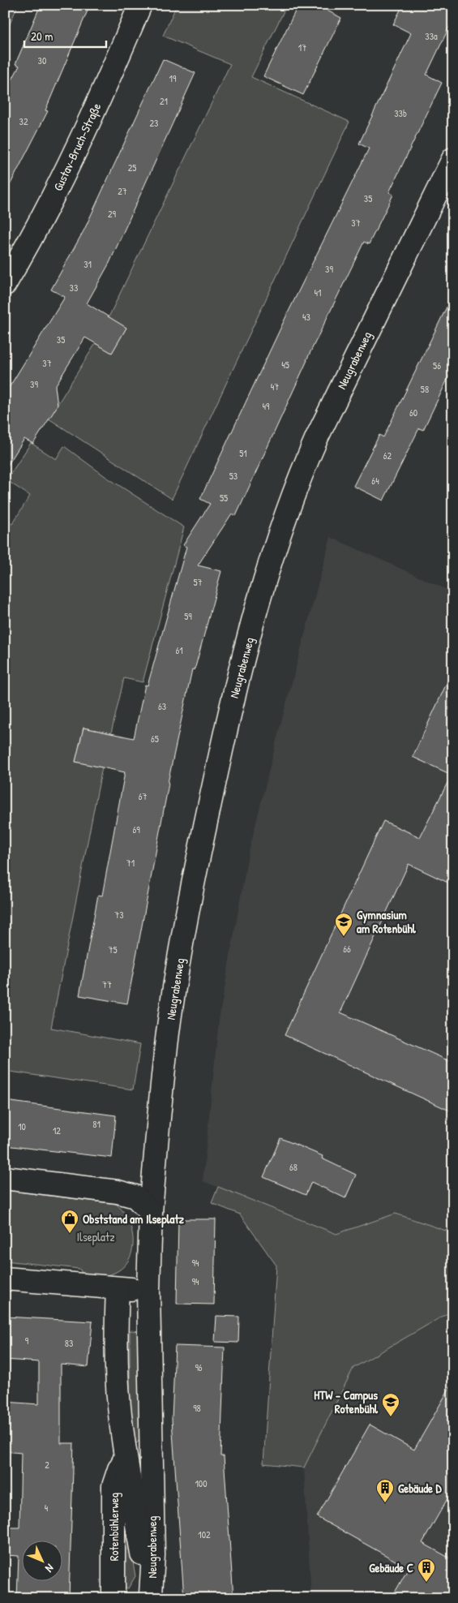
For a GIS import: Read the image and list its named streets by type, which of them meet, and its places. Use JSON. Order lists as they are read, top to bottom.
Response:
{
  "streets": {
    "street": ["Gustav-Bruch-Straße", "Neugrabenweg", "Rotenbühlerweg"]
  },
  "crossings": [
    ["Neugrabenweg", "Rotenbühlerweg"]
  ],
  "parks": ["Ilseplatz"],
  "places": {
    "school or university": ["Gymnasium am Rotenbühl", "HTW - Campus Rotenbühl"],
    "shop": ["Obststand am Ilseplatz"],
    "building": ["Gebäude D", "Gebäude C"]
  },
  "house_numbers": [
    "33a",
    "17",
    "30",
    "19",
    "21",
    "33b",
    "32",
    "23",
    "25",
    "27",
    "35",
    "29",
    "37",
    "31",
    "39",
    "33",
    "41",
    "43",
    "35",
    "37",
    "45",
    "56",
    "39",
    "47",
    "58",
    "49",
    "60",
    "51",
    "62",
    "53",
    "64",
    "55",
    "57",
    "59",
    "61",
    "63",
    "65",
    "67",
    "69",
    "71",
    "73",
    "66",
    "75",
    "77",
    "81",
    "10",
    "12",
    "68",
    "94",
    "94",
    "9",
    "83",
    "96",
    "98",
    "2",
    "100",
    "4",
    "102"
  ],
  "scale_bar": "20 m",
  "north": "bottom right"
}
